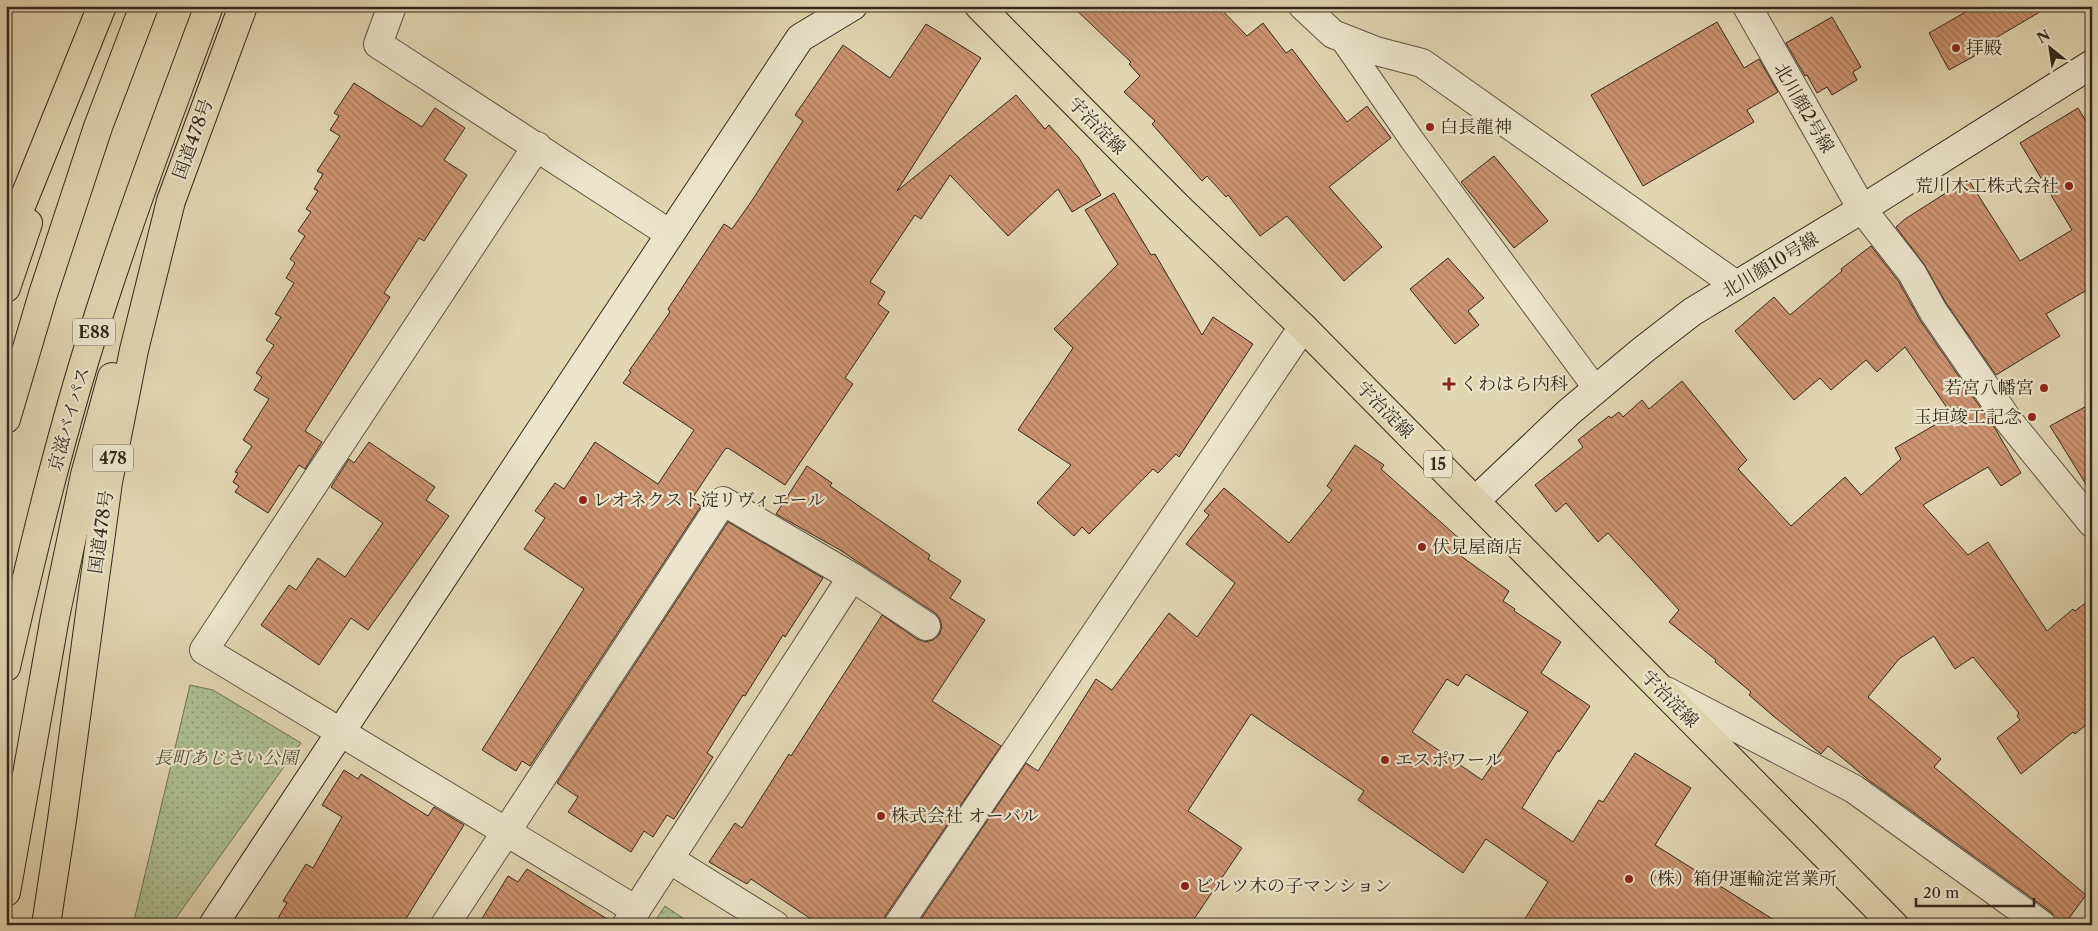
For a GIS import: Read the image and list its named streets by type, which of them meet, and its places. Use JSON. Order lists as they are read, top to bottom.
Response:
{
  "streets": {
    "main road": [
      "宇治淀線",
      "国道478号",
      "E88",
      "京滋バイパス",
      "478",
      "15"
    ],
    "street": ["北川顔2号線", "北川顔10号線"]
  },
  "crossings": [
    ["北川顔2号線", "北川顔10号線"],
    ["宇治淀線", "北川顔10号線"]
  ],
  "parks": ["長町あじさい公園"],
  "places": {
    "other": [
      "拝殿",
      "白長龍神",
      "荒川木工株式会社",
      "若宮八幡宮",
      "玉垣竣工記念",
      "レオネクスト淀リヴィエール",
      "伏見屋商店",
      "エスポワール",
      "株式会社 オーバル",
      "（株）箱伊運輸淀営業所",
      "ビルツ木の子マンション"
    ],
    "health": ["くわはら内科"]
  },
  "scale_bar": "20 m",
  "north": "top left"
}
